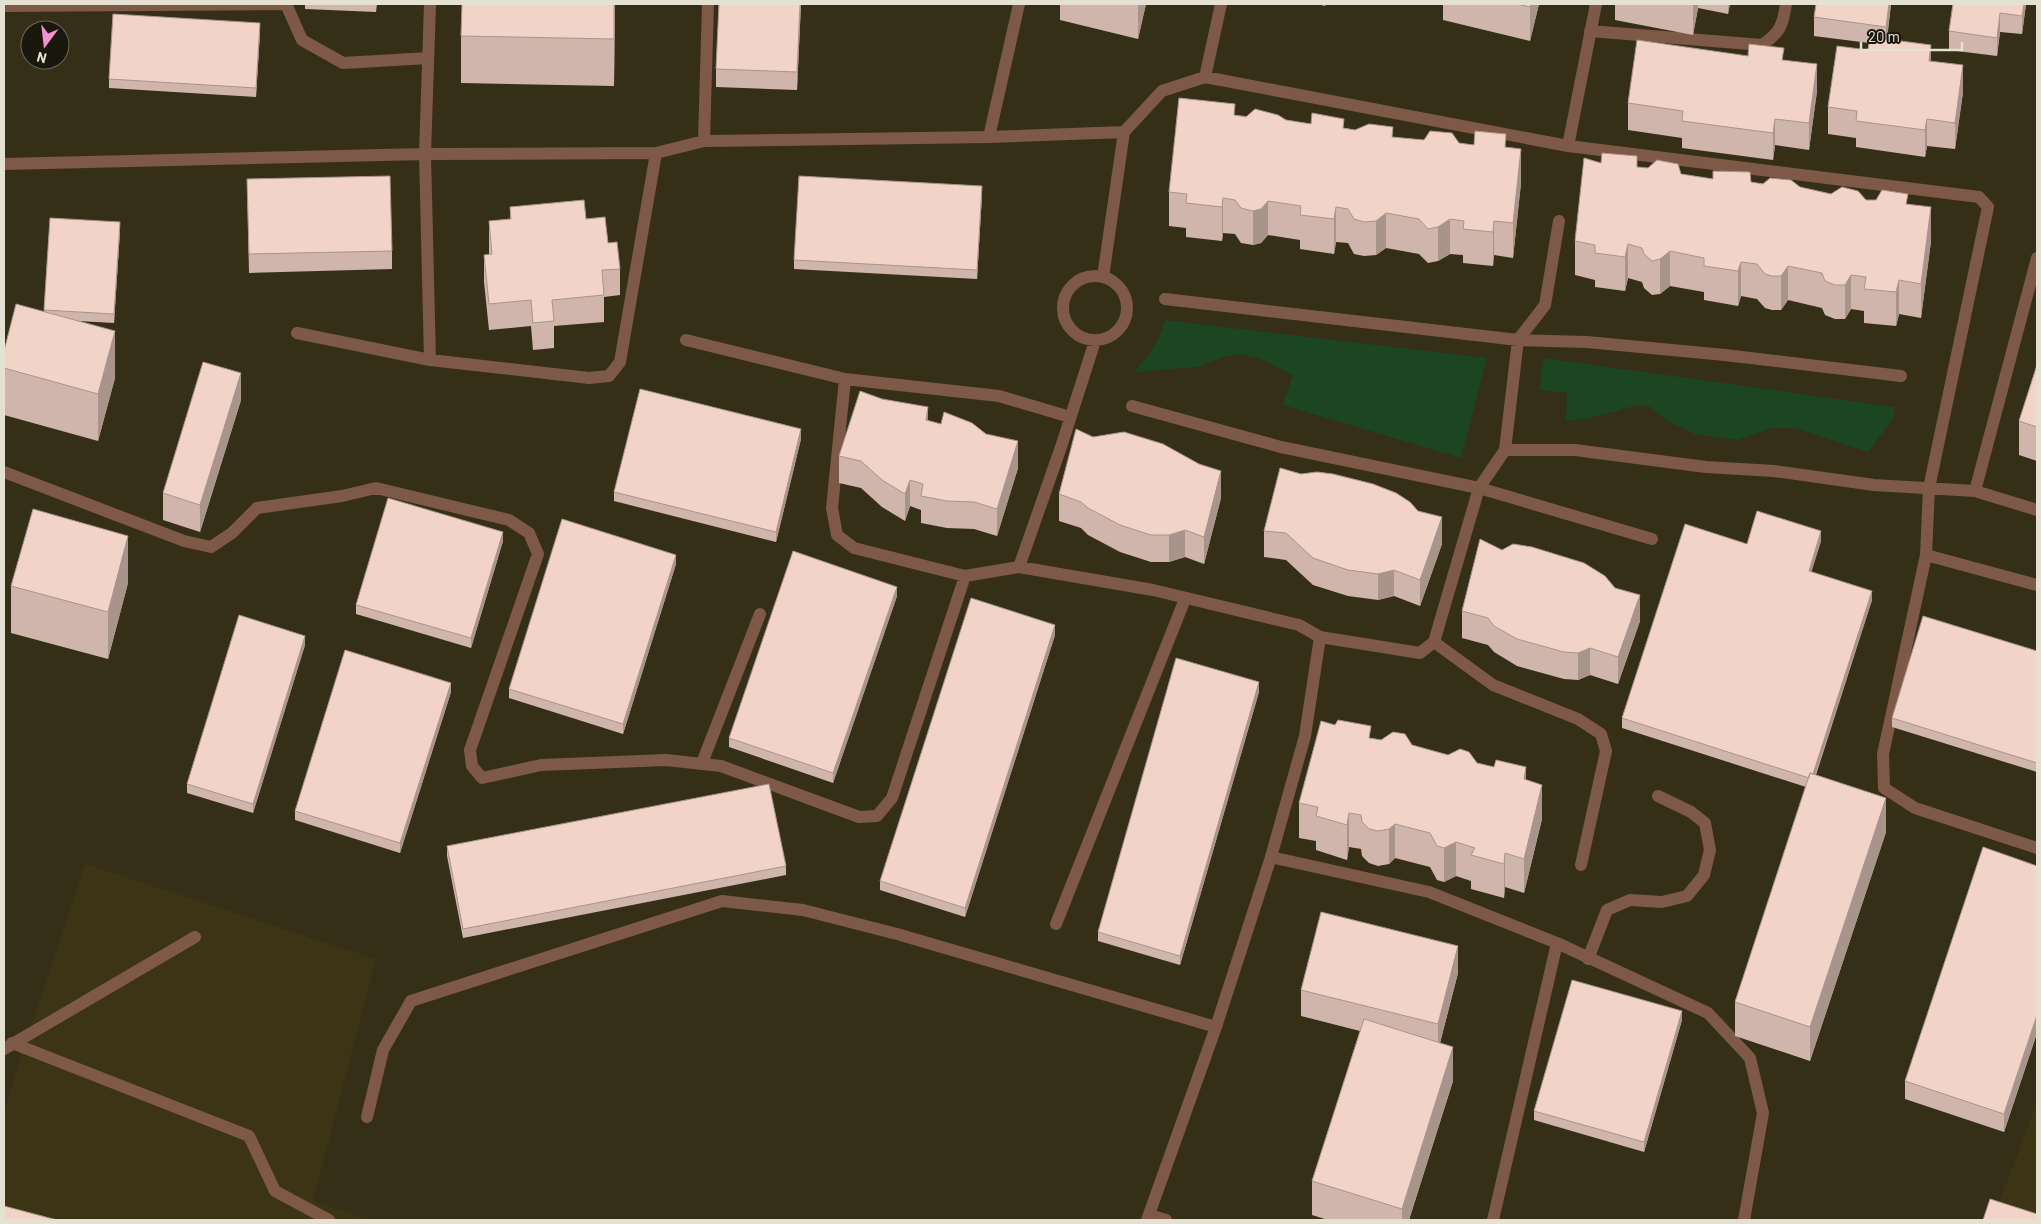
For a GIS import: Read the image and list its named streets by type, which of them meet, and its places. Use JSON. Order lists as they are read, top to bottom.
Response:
{
  "scale_bar": "20 m",
  "north": "bottom"
}
